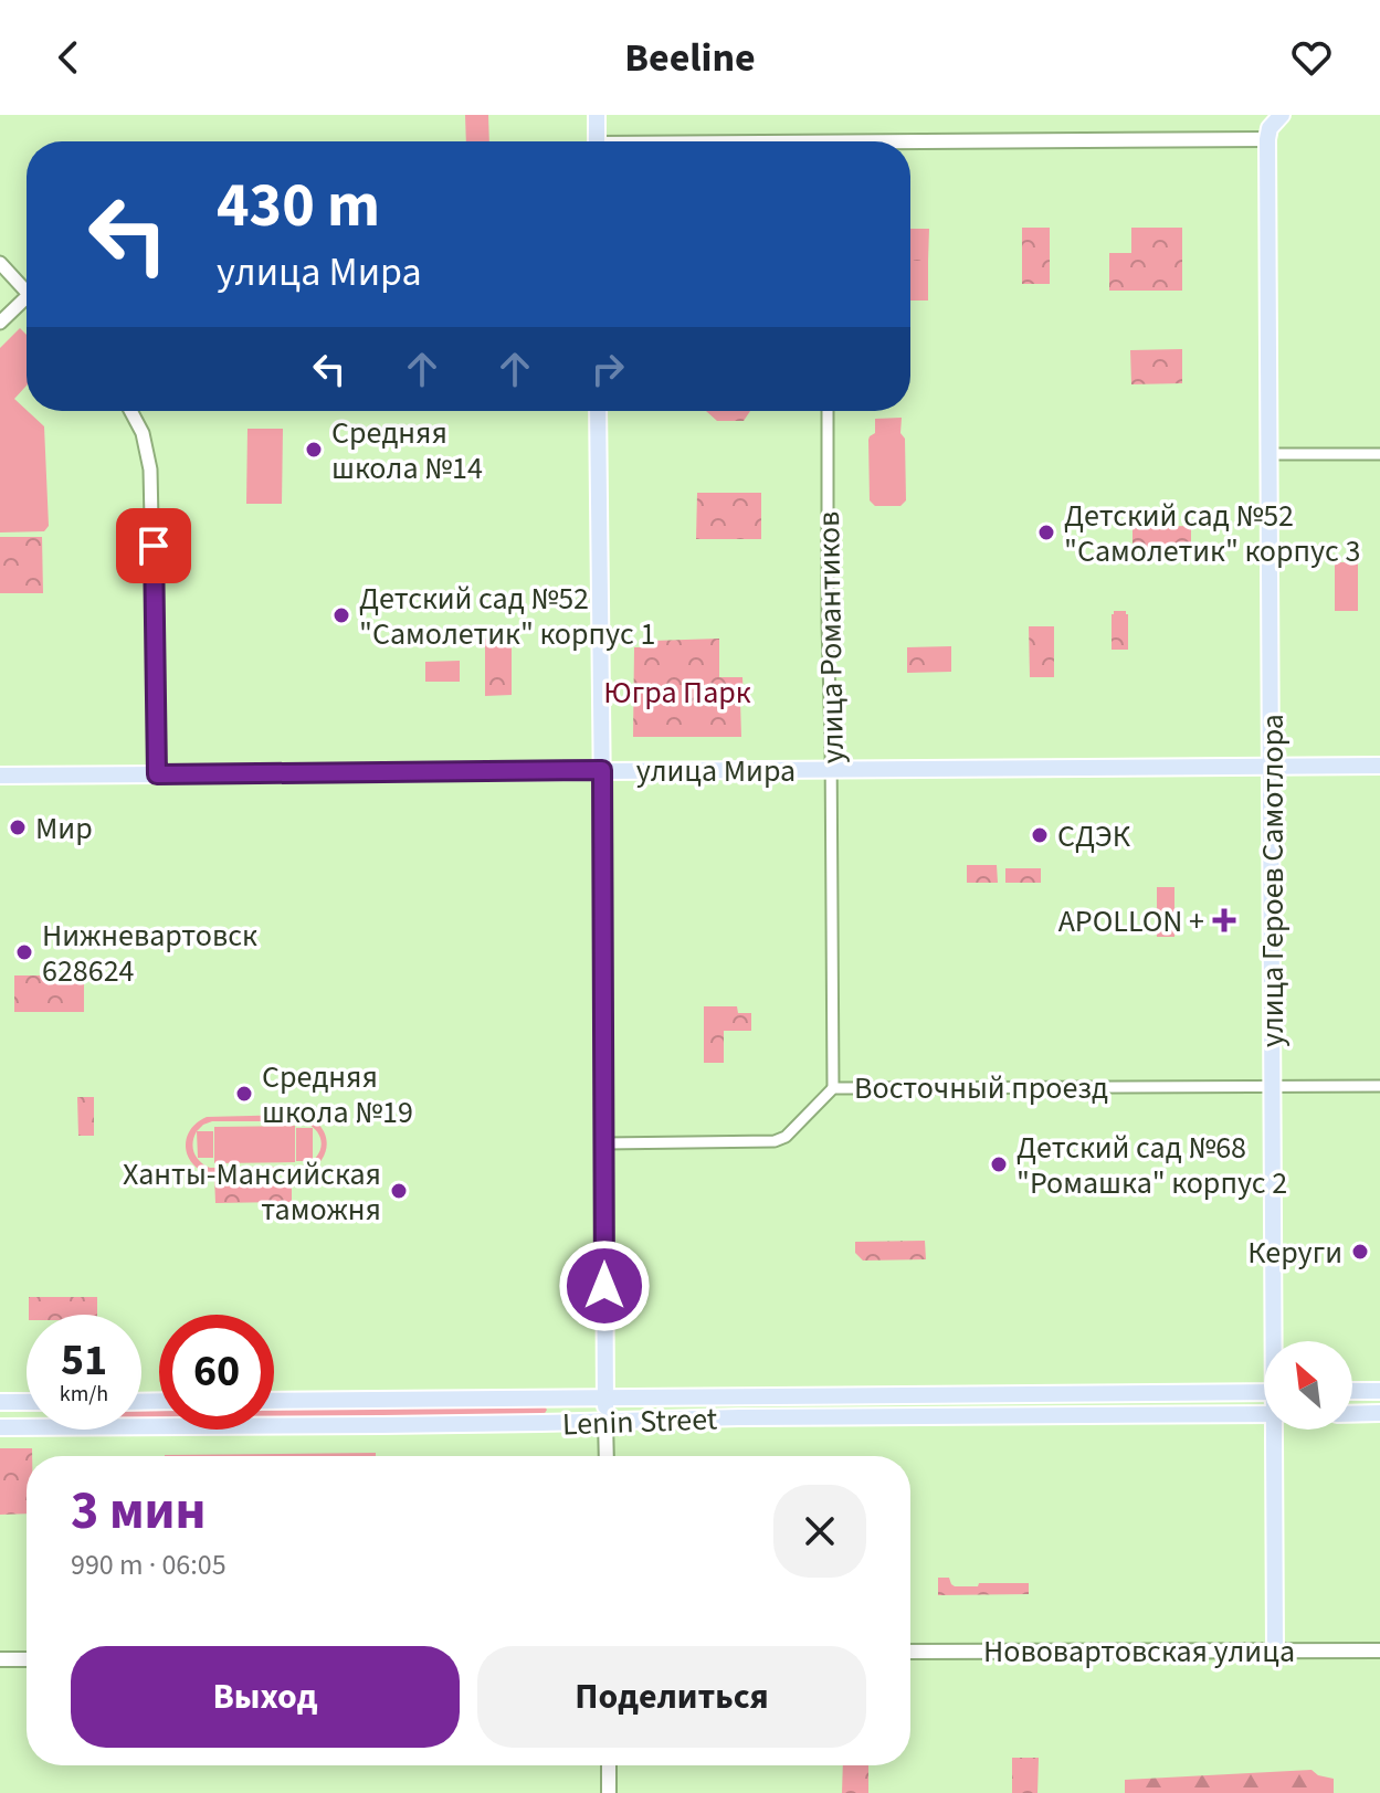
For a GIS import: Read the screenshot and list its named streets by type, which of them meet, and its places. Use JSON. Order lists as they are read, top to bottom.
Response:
{
  "streets": {
    "main road": [
      "улица Мира",
      "улица Героев Самотлора",
      "Lenin Street",
      "Нововартовская улица"
    ],
    "street": ["улица Романтиков", "Восточный проезд"]
  },
  "crossings": [
    ["улица Романтиков", "улица Мира"],
    ["улица Романтиков", "Восточный проезд"],
    ["улица Мира", "улица Героев Самотлора"],
    ["улица Героев Самотлора", "Восточный проезд"],
    ["улица Героев Самотлора", "Нововартовская улица"]
  ],
  "parks": ["Югра Парк"],
  "places": {
    "other": [
      "Средняя школа №14",
      "Детский сад №52 \"Самолетик\" корпус 3",
      "Детский сад №52 \"Самолетик\" корпус 1",
      "Мир",
      "СДЭК",
      "Нижневартовск 628624",
      "Средняя школа №19",
      "Детский сад №68 \"Ромашка\" корпус 2",
      "Ханты-Мансийская таможня",
      "Керуги"
    ],
    "health": ["APOLLON +"]
  },
  "north": "top left",
  "page": {
    "header": "Beeline",
    "turn": ["430 m", "улица Мира"],
    "speed": "51 km/h",
    "limit": "60",
    "heading": ["3 мин", "990 m · 06:05"],
    "buttons": ["Выход", "Поделиться"]
  }
}
